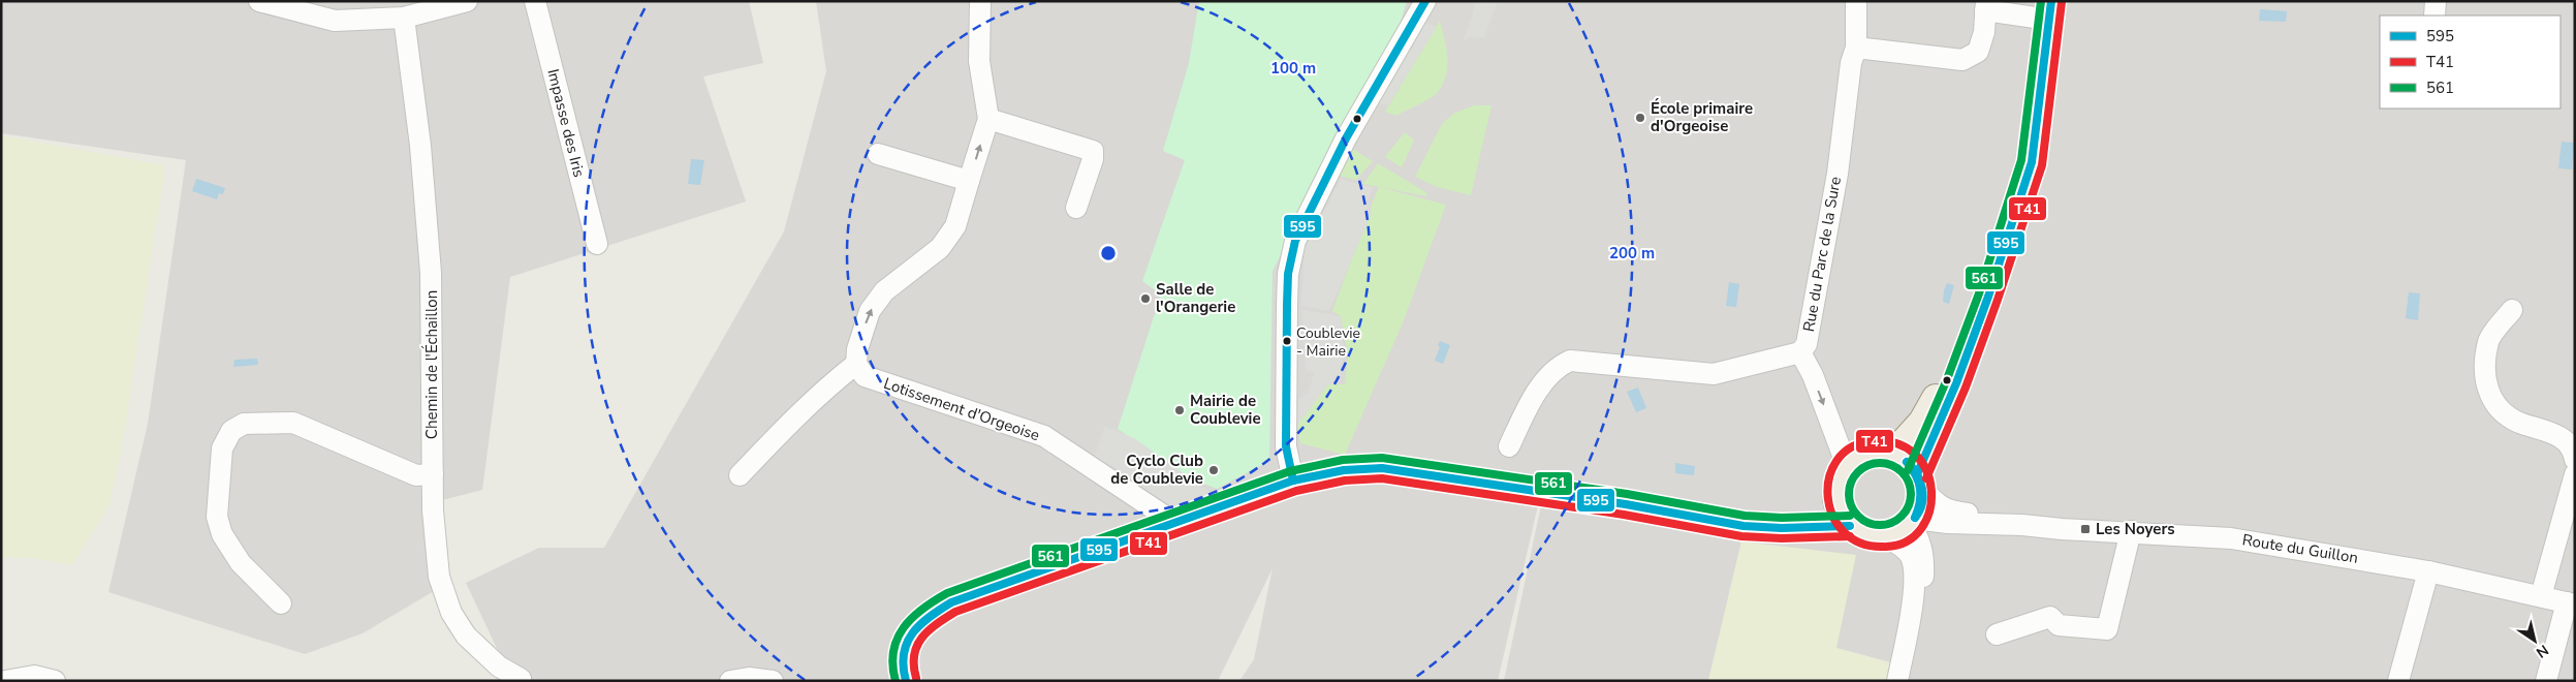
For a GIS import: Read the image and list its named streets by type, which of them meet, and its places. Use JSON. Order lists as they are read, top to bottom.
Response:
{
  "streets": {
    "street": [
      "Impasse des Iris",
      "Rue du Parc de la Sure",
      "Chemin de l'Échaillon",
      "Lotissement d'Orgeoise",
      "Route du Guillon"
    ]
  },
  "places": {
    "other": [
      "École primaire d'Orgeoise",
      "Salle de l'Orangerie",
      "Coublevie - Mairie",
      "Mairie de Coublevie",
      "Cyclo Club de Coublevie"
    ],
    "transit": ["Les Noyers"]
  },
  "lines": ["transit line 595", "transit line 561", "transit line T41"],
  "legend": ["595", "T41", "561"],
  "north": "bottom right",
  "rings": ["100 m", "200 m"]
}
